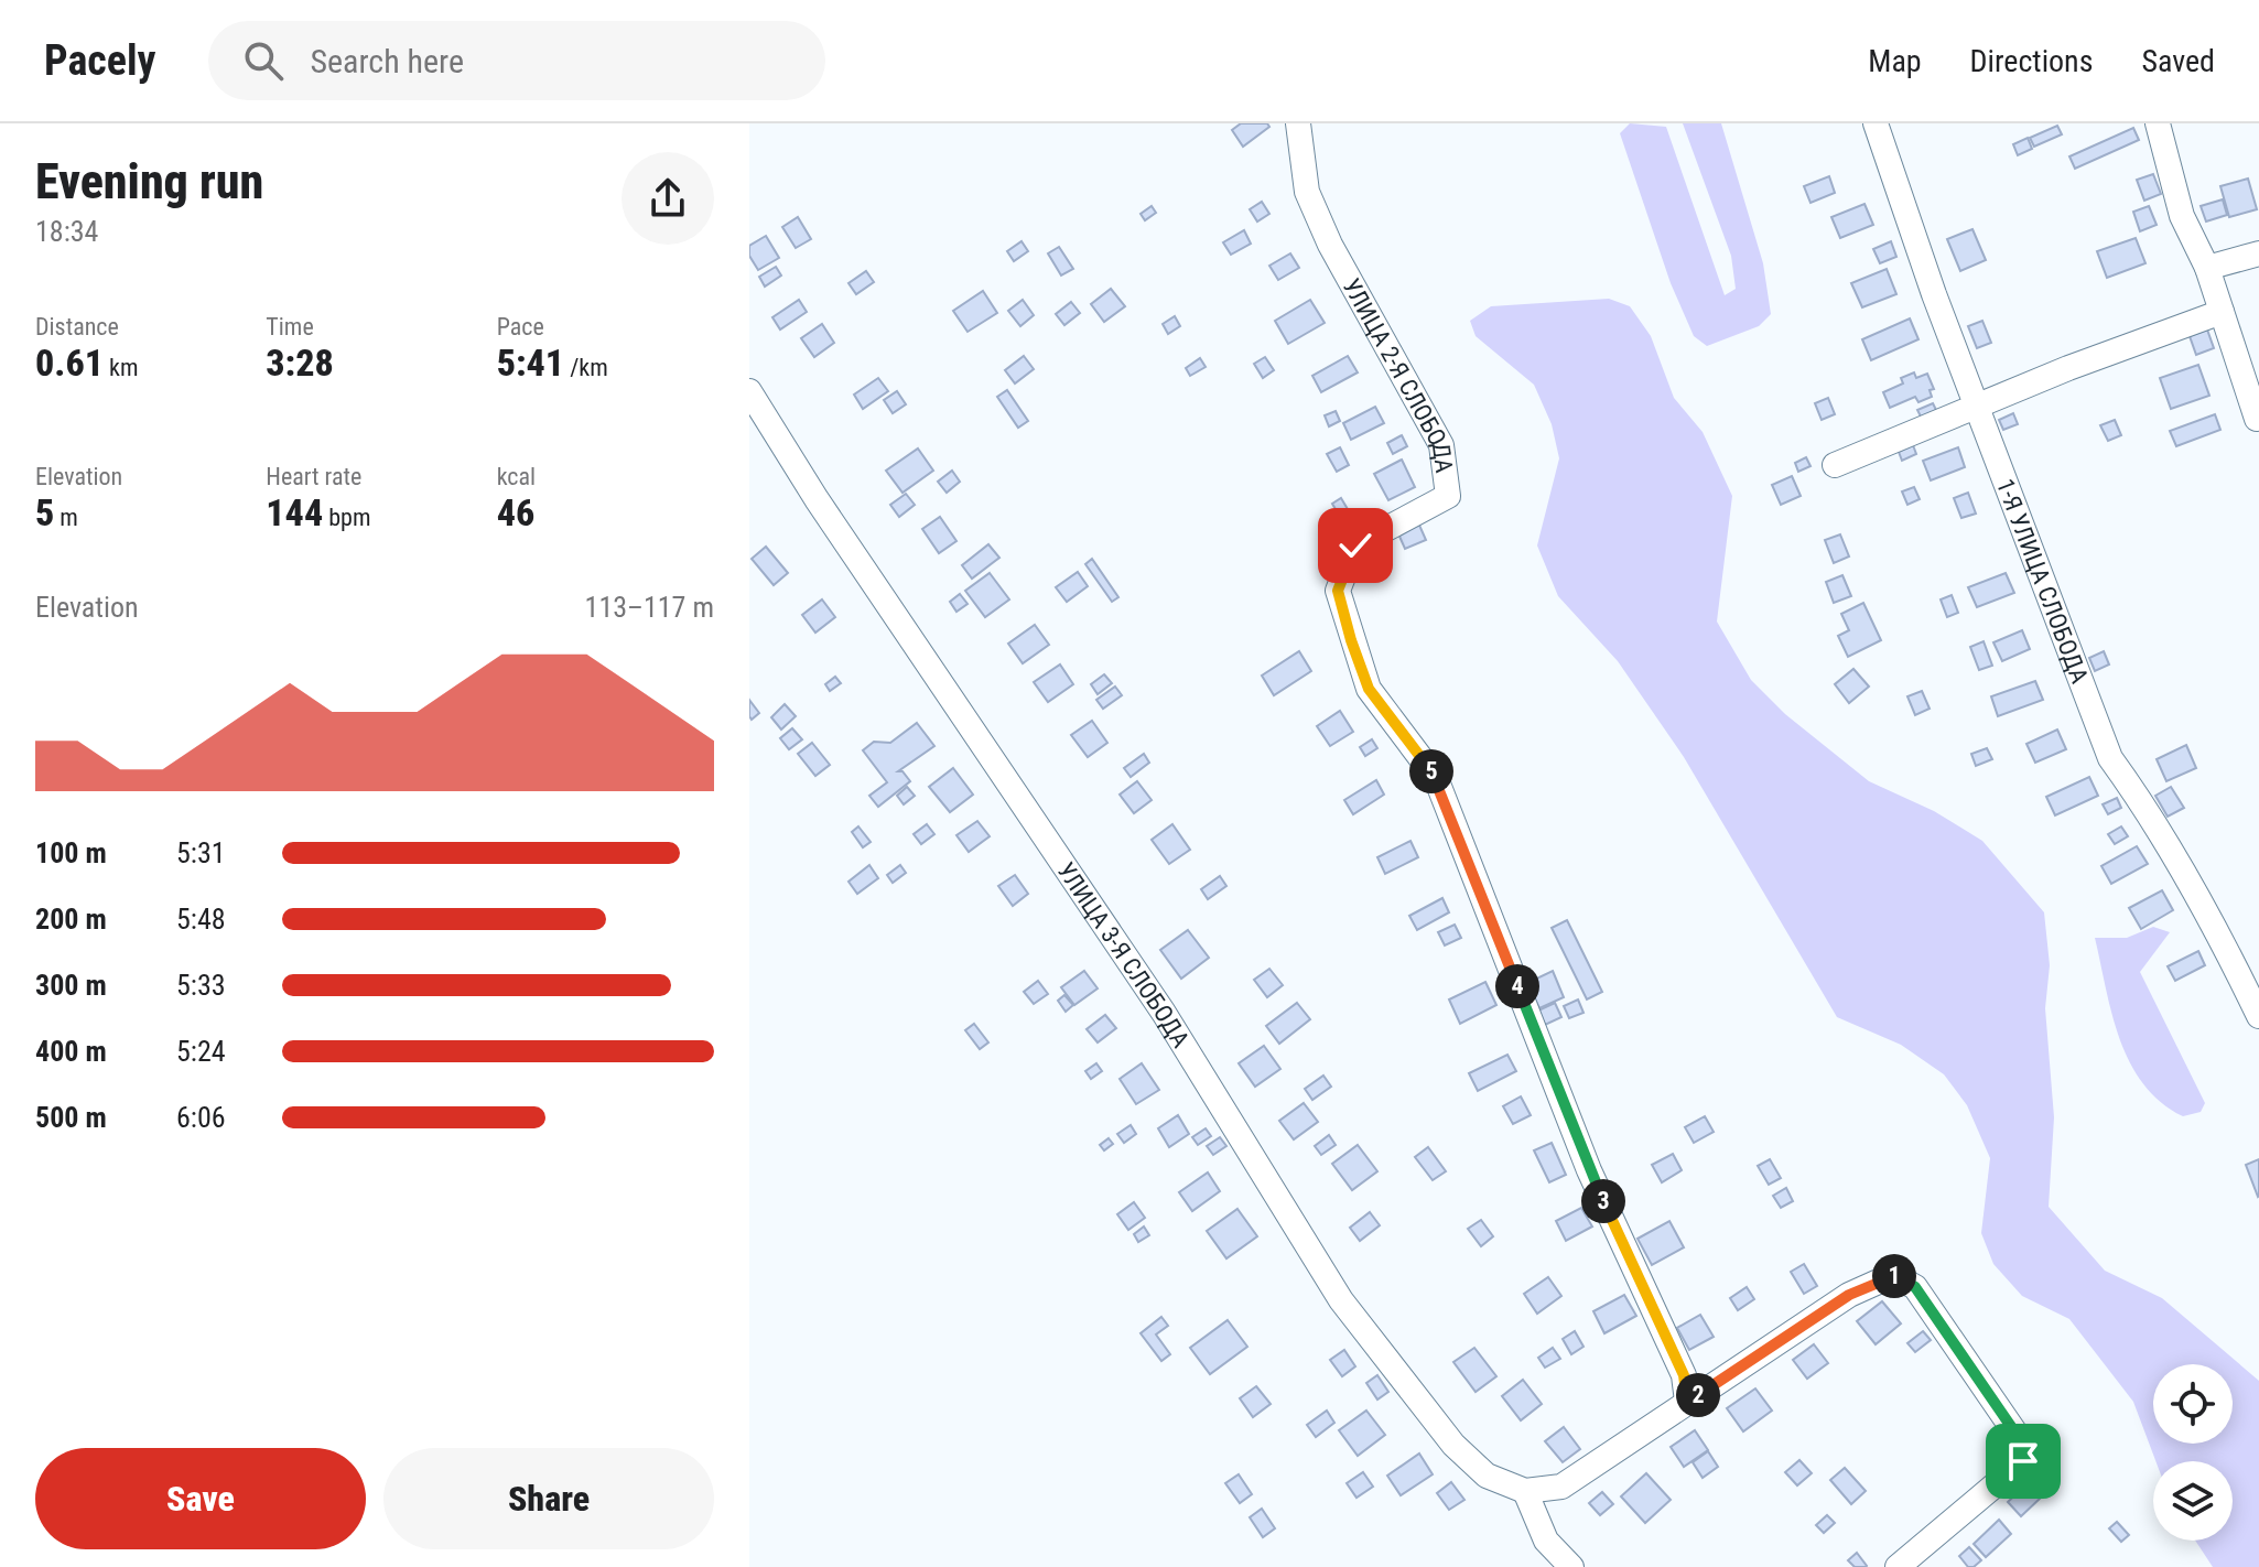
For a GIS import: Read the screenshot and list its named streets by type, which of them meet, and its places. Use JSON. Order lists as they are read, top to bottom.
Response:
{
  "streets": {
    "street": ["УЛИЦА 2-Я СЛОБОДА", "1-Я УЛИЦА СЛОБОДА", "УЛИЦА 3-Я СЛОБОДА"]
  },
  "page": {
    "header": "Pacely",
    "search": "Search here",
    "nav": ["Map", "Directions", "Saved"],
    "heading": ["Evening run", "18:34"],
    "stats": [
      ["Distance", "0.61 km"],
      ["Time", "3:28"],
      ["Pace", "5:41 /km"],
      ["Elevation", "5 m"],
      ["Heart rate", "144 bpm"],
      ["kcal", "46"]
    ],
    "chart": ["Elevation", "113–117 m"],
    "pins": [
      "5",
      "4",
      "3",
      "1",
      "2"
    ],
    "list": [
      {
        "name": "100 m",
        "note": "5:31"
      },
      {
        "name": "200 m",
        "note": "5:48"
      },
      {
        "name": "300 m",
        "note": "5:33"
      },
      {
        "name": "400 m",
        "note": "5:24"
      },
      {
        "name": "500 m",
        "note": "6:06"
      }
    ],
    "buttons": ["Save", "Share"]
  }
}
